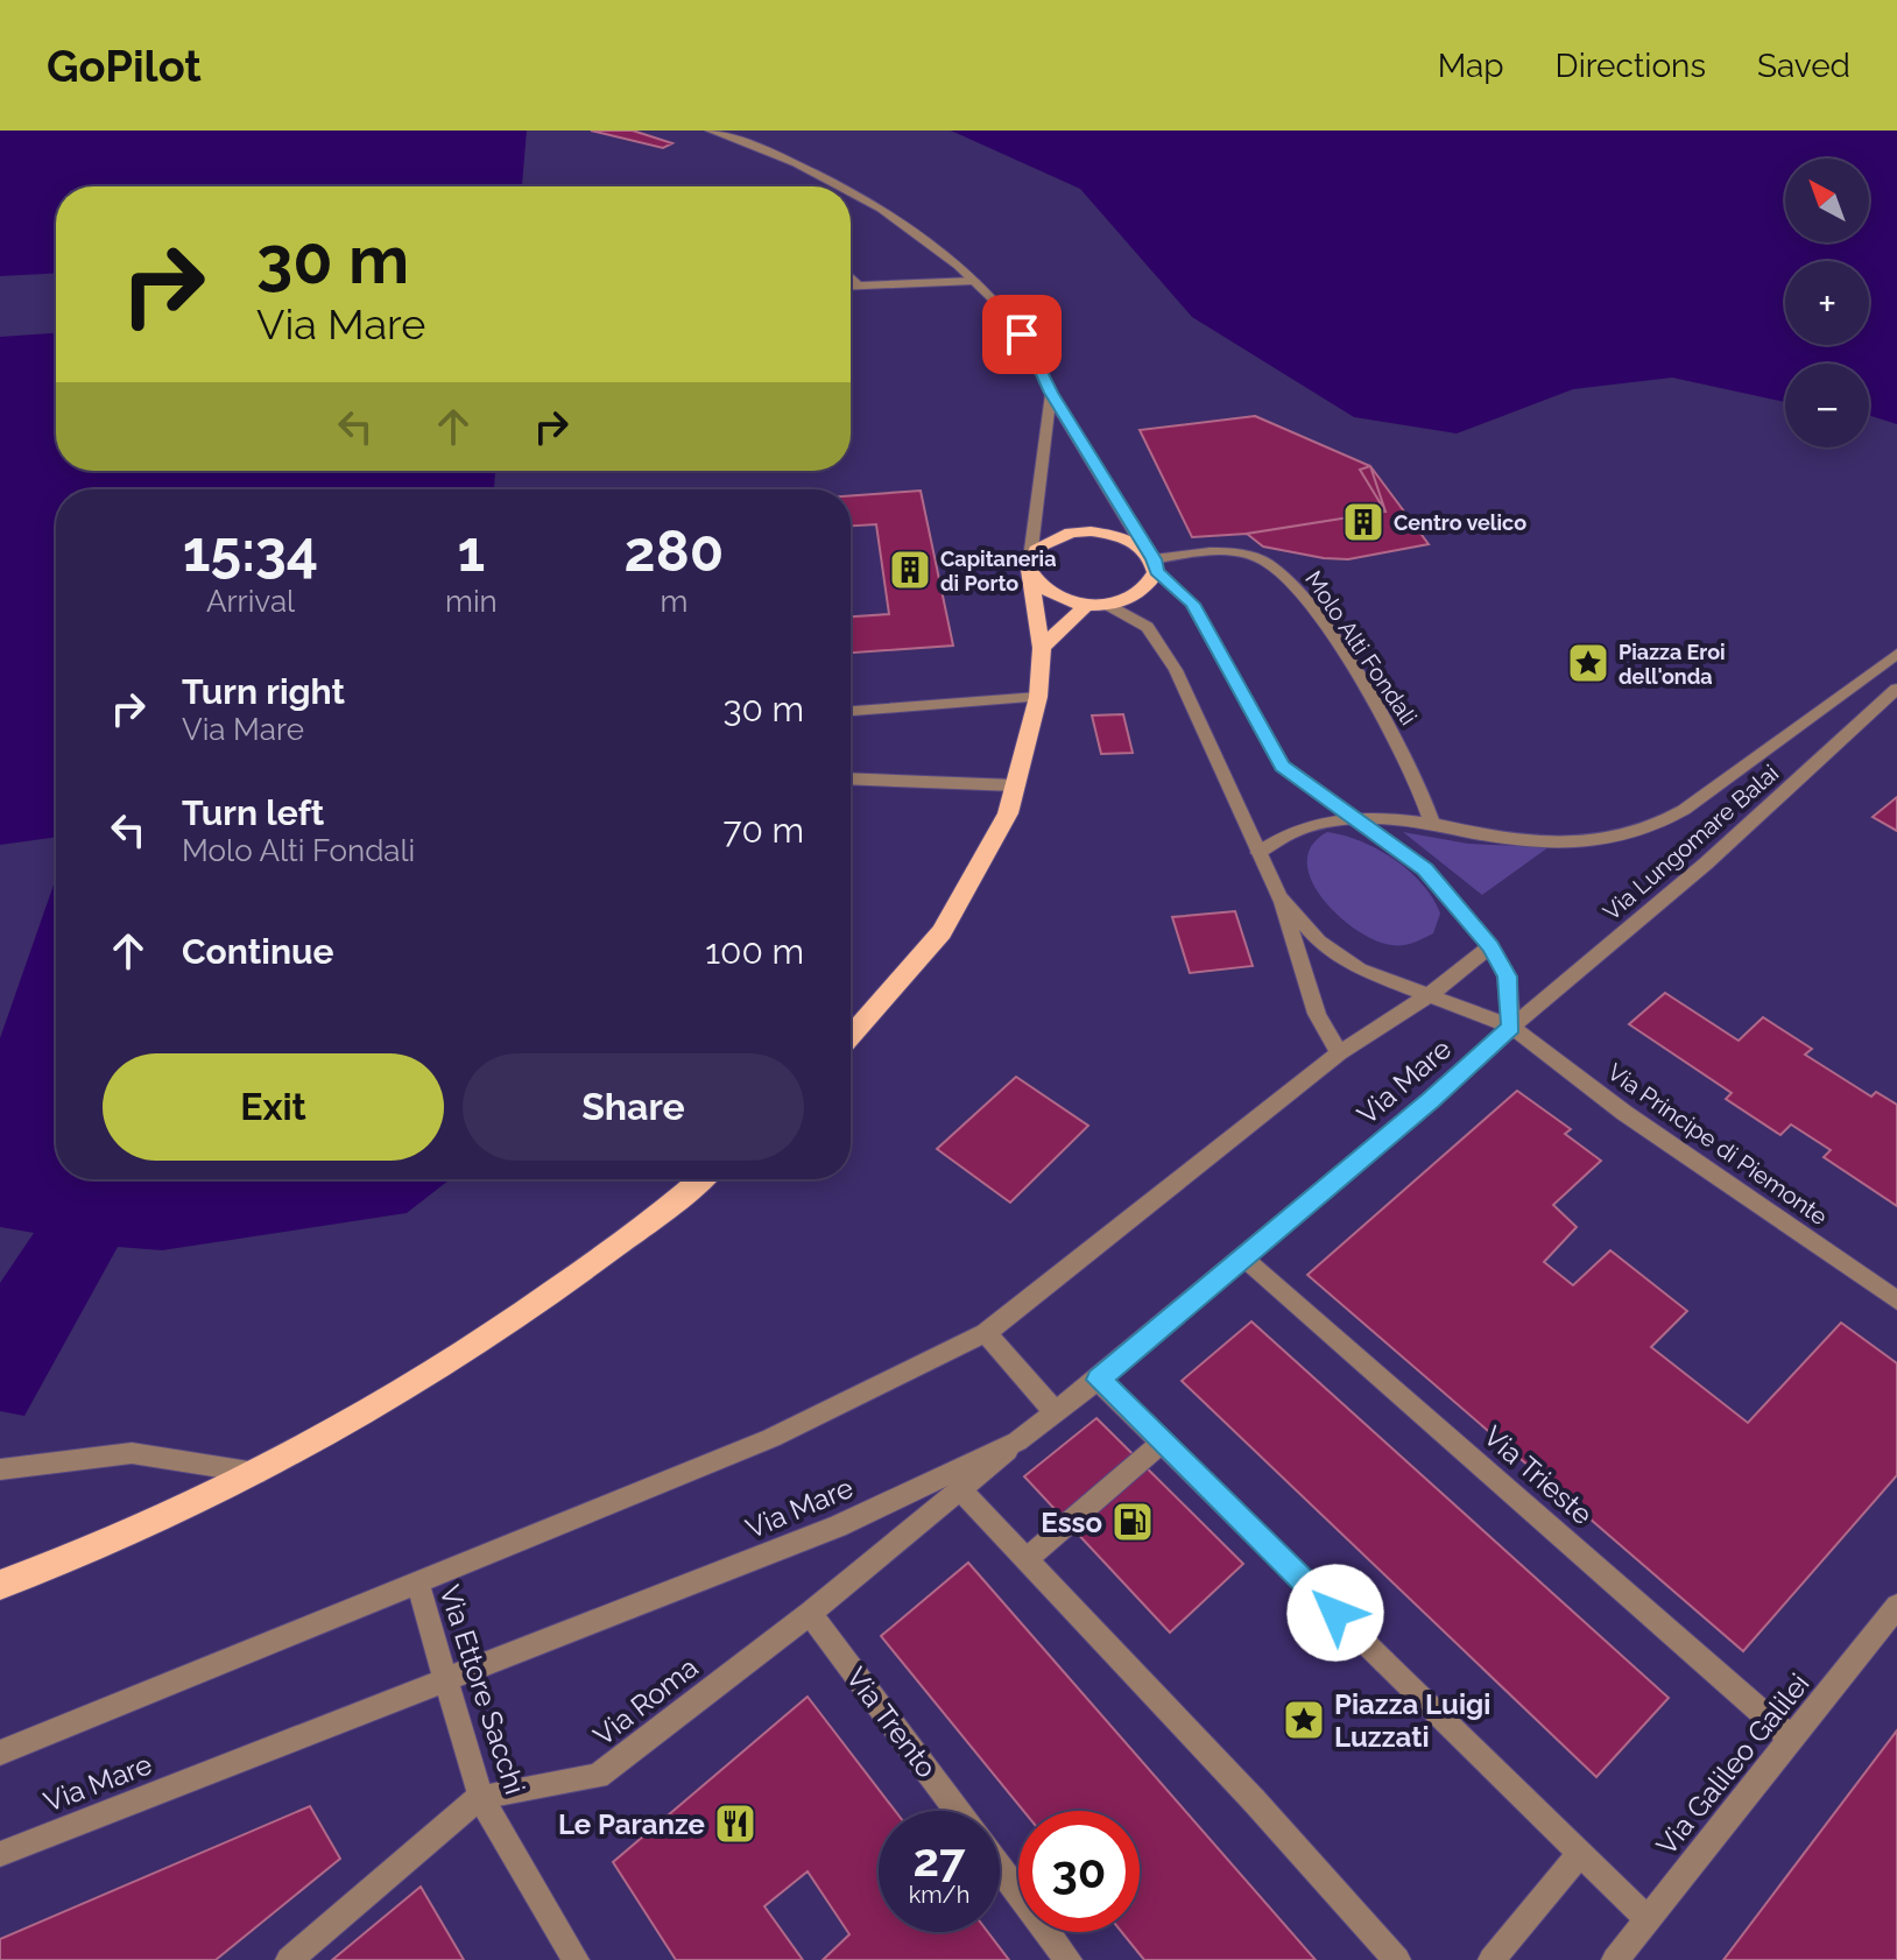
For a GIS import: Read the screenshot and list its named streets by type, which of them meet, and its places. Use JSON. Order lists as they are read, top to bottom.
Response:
{
  "streets": {
    "street": [
      "Molo Alti Fondali",
      "Via Lungomare Balai",
      "Via Mare",
      "Via Principe di Piemonte",
      "Via Trieste",
      "Via Ettore Sacchi",
      "Via Roma",
      "Via Trento",
      "Via Galileo Galilei"
    ]
  },
  "crossings": [
    ["Molo Alti Fondali", "Via Lungomare Balai"],
    ["Via Lungomare Balai", "Via Mare"],
    ["Via Lungomare Balai", "Via Principe di Piemonte"],
    ["Via Mare", "Via Principe di Piemonte"],
    ["Via Mare", "Via Trieste"],
    ["Via Mare", "Via Ettore Sacchi"],
    ["Via Mare", "Via Roma"],
    ["Via Trieste", "Via Galileo Galilei"],
    ["Via Ettore Sacchi", "Via Roma"],
    ["Via Roma", "Via Trento"]
  ],
  "places": {
    "building": ["Centro velico", "Capitaneria di Porto"],
    "place": ["Piazza Eroi dell'onda", "Piazza Luigi Luzzati"],
    "fuel station": ["Esso"],
    "restaurant": ["Le Paranze"]
  },
  "north": "top left",
  "page": {
    "header": "GoPilot",
    "nav": ["Map", "Directions", "Saved"],
    "map_buttons": ["+", "−"],
    "turn": ["30 m", "Via Mare"],
    "eta": [
      "15:34",
      "Arrival",
      "1",
      "min",
      "280",
      "m"
    ],
    "list": [
      {
        "name": "Turn right",
        "note": "Via Mare",
        "value": "30 m"
      },
      {
        "name": "Turn left",
        "note": "Molo Alti Fondali",
        "value": "70 m"
      },
      {
        "name": "Continue",
        "value": "100 m"
      }
    ],
    "buttons": ["Exit", "Share"],
    "speed": "27 km/h",
    "limit": "30"
  }
}
